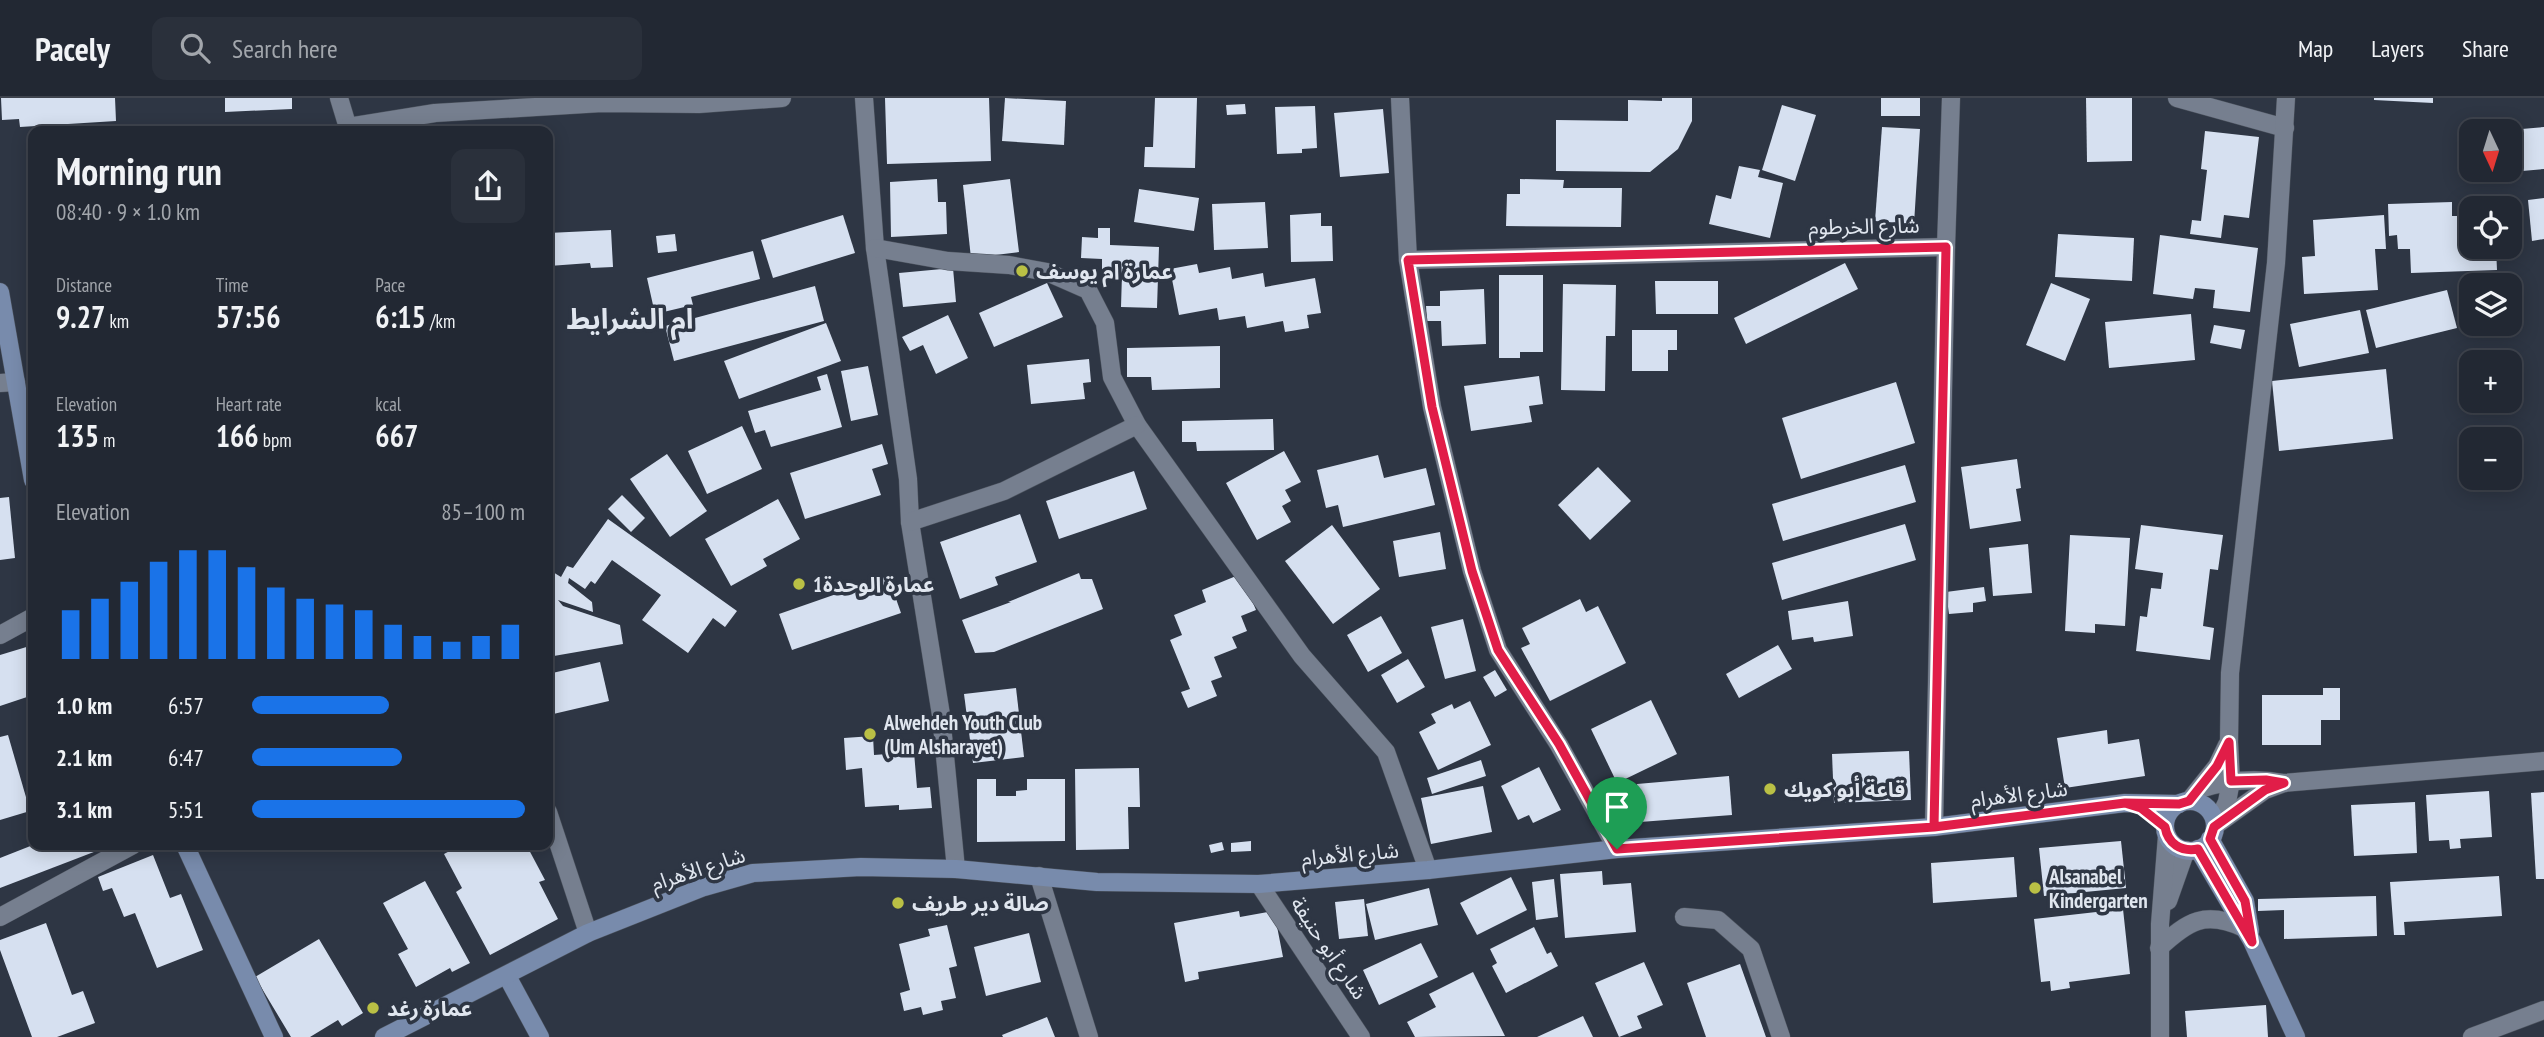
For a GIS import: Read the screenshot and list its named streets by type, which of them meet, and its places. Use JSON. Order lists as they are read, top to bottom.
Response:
{
  "streets": {
    "street": ["شارع الخرطوم", "شارع الأهرام", "شارع أبو حنيفة"]
  },
  "crossings": [
    ["شارع الخرطوم", "شارع الأهرام"],
    ["شارع الأهرام", "شارع أبو حنيفة"]
  ],
  "districts": ["ام الشرايط"],
  "places": [
    "عمارة ام يوسف",
    "عمارة الوحدة1",
    "Alwehdeh Youth Club (Um Alsharayet)",
    "قاعة أبو كويك",
    "Alsanabel Kindergarten",
    "صالة دير طريف",
    "عمارة رغد"
  ],
  "north": "bottom",
  "page": {
    "header": "Pacely",
    "search": "Search here",
    "nav": ["Map", "Layers", "Share"],
    "map_buttons": ["+", "−"],
    "heading": ["Morning run", "08:40 · 9 × 1.0 km"],
    "stats": [
      ["Distance", "9.27 km"],
      ["Time", "57:56"],
      ["Pace", "6:15 /km"],
      ["Elevation", "135 m"],
      ["Heart rate", "166 bpm"],
      ["kcal", "667"]
    ],
    "chart": ["Elevation", "85–100 m"],
    "list": [
      {
        "name": "1.0 km",
        "note": "6:57"
      },
      {
        "name": "2.1 km",
        "note": "6:47"
      },
      {
        "name": "3.1 km",
        "note": "5:51"
      }
    ]
  }
}
